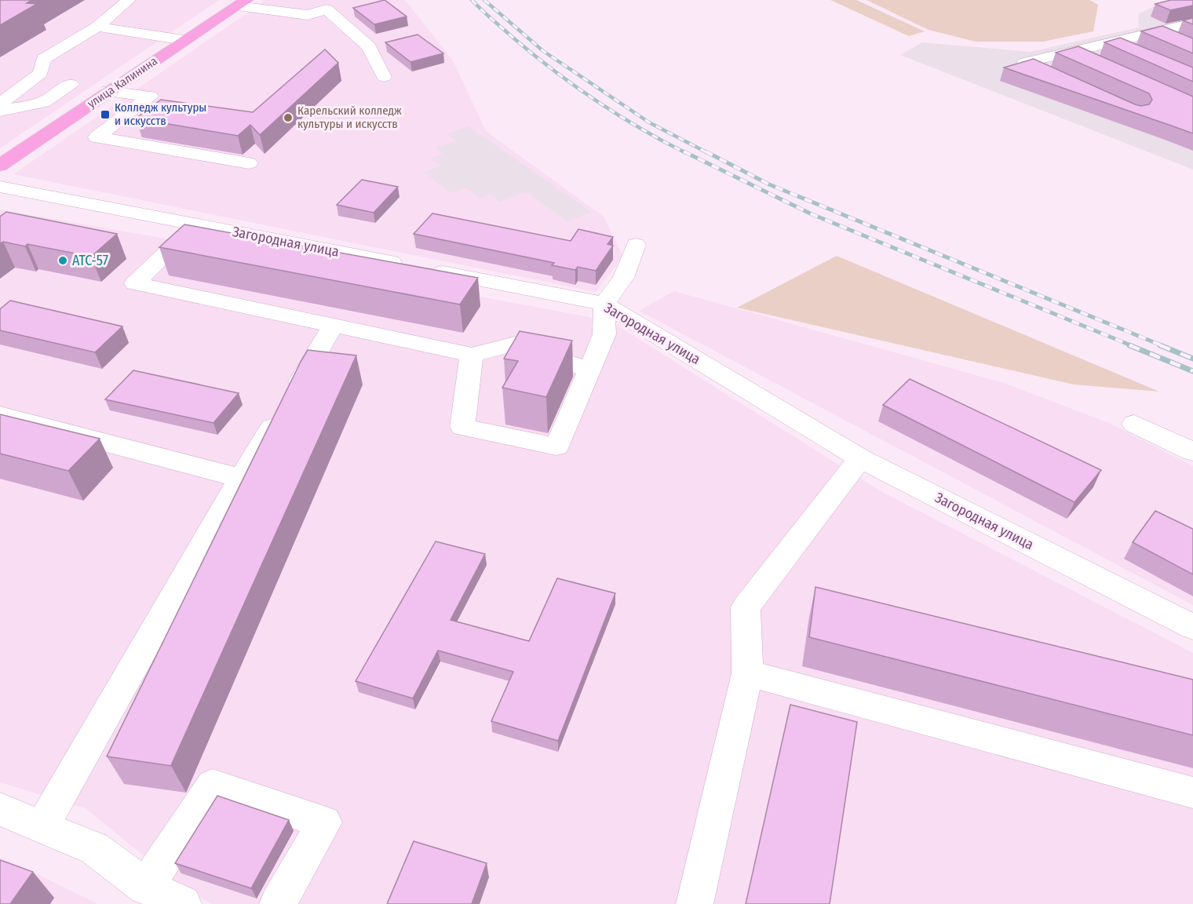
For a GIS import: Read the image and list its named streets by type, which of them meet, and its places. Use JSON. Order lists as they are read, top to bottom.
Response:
{
  "streets": {
    "main road": ["улица Калинина"],
    "street": ["Загородная улица"]
  },
  "places": {
    "transit": ["Колледж культуры и искусств"],
    "other": ["Карельский колледж культуры и искусств", "АТС-57"]
  }
}
